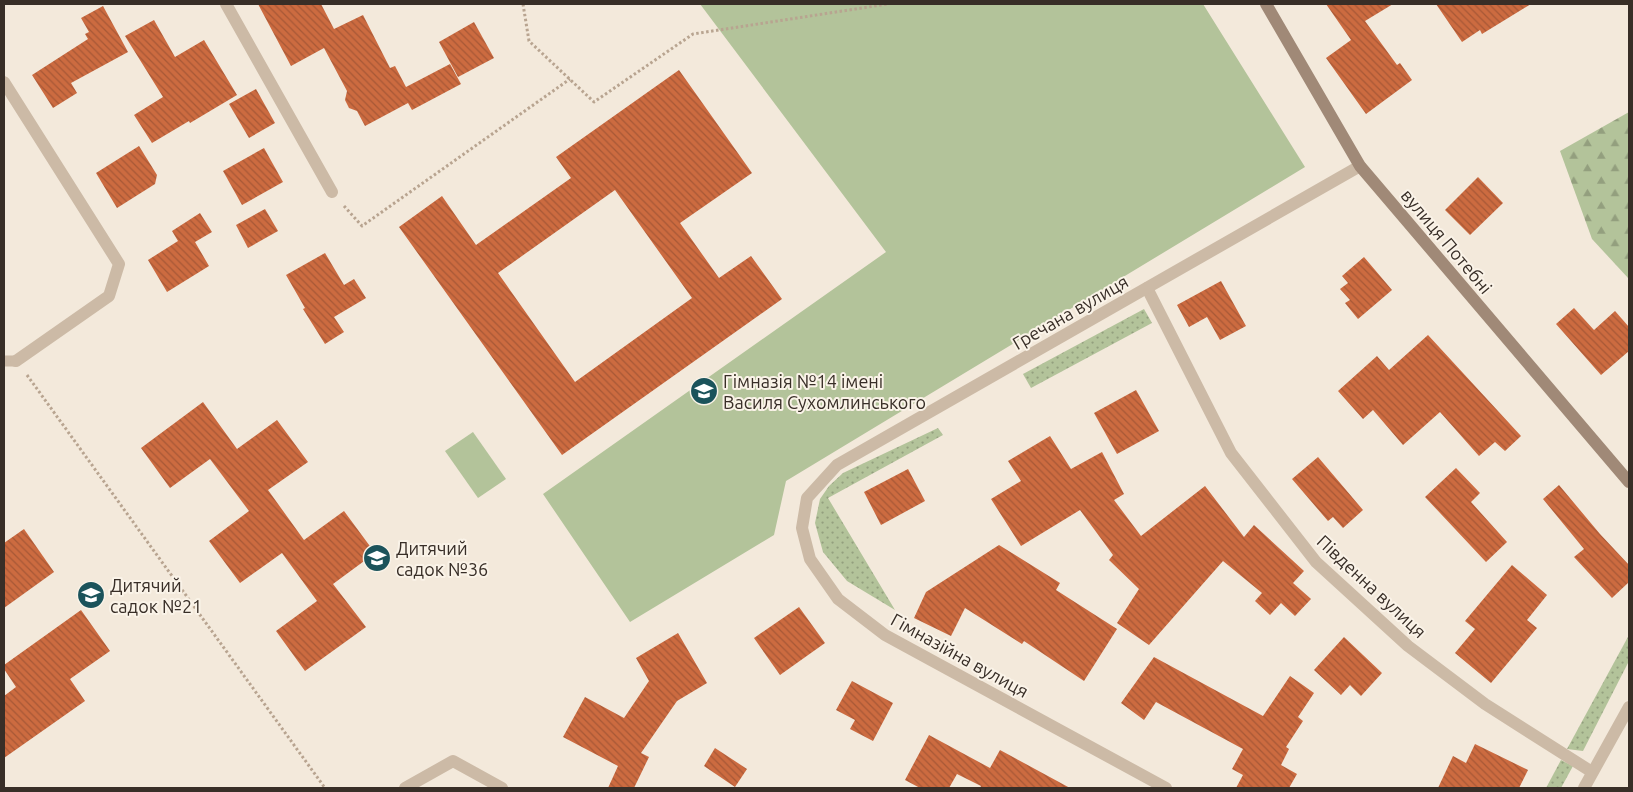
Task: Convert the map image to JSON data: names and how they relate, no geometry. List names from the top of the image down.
{
  "streets": {
    "street": [
      "вулиця Потебні",
      "Гречана вулиця",
      "Південна вулиця",
      "Гімназійна вулиця"
    ]
  },
  "crossings": [
    ["вулиця Потебні", "Гречана вулиця"],
    ["Гречана вулиця", "Південна вулиця"],
    ["Гречана вулиця", "Гімназійна вулиця"]
  ],
  "places": {
    "school or university": ["Гімназія №14 імені Василя Сухомлинського", "Дитячий садок №36", "Дитячий садок №21"]
  }
}
